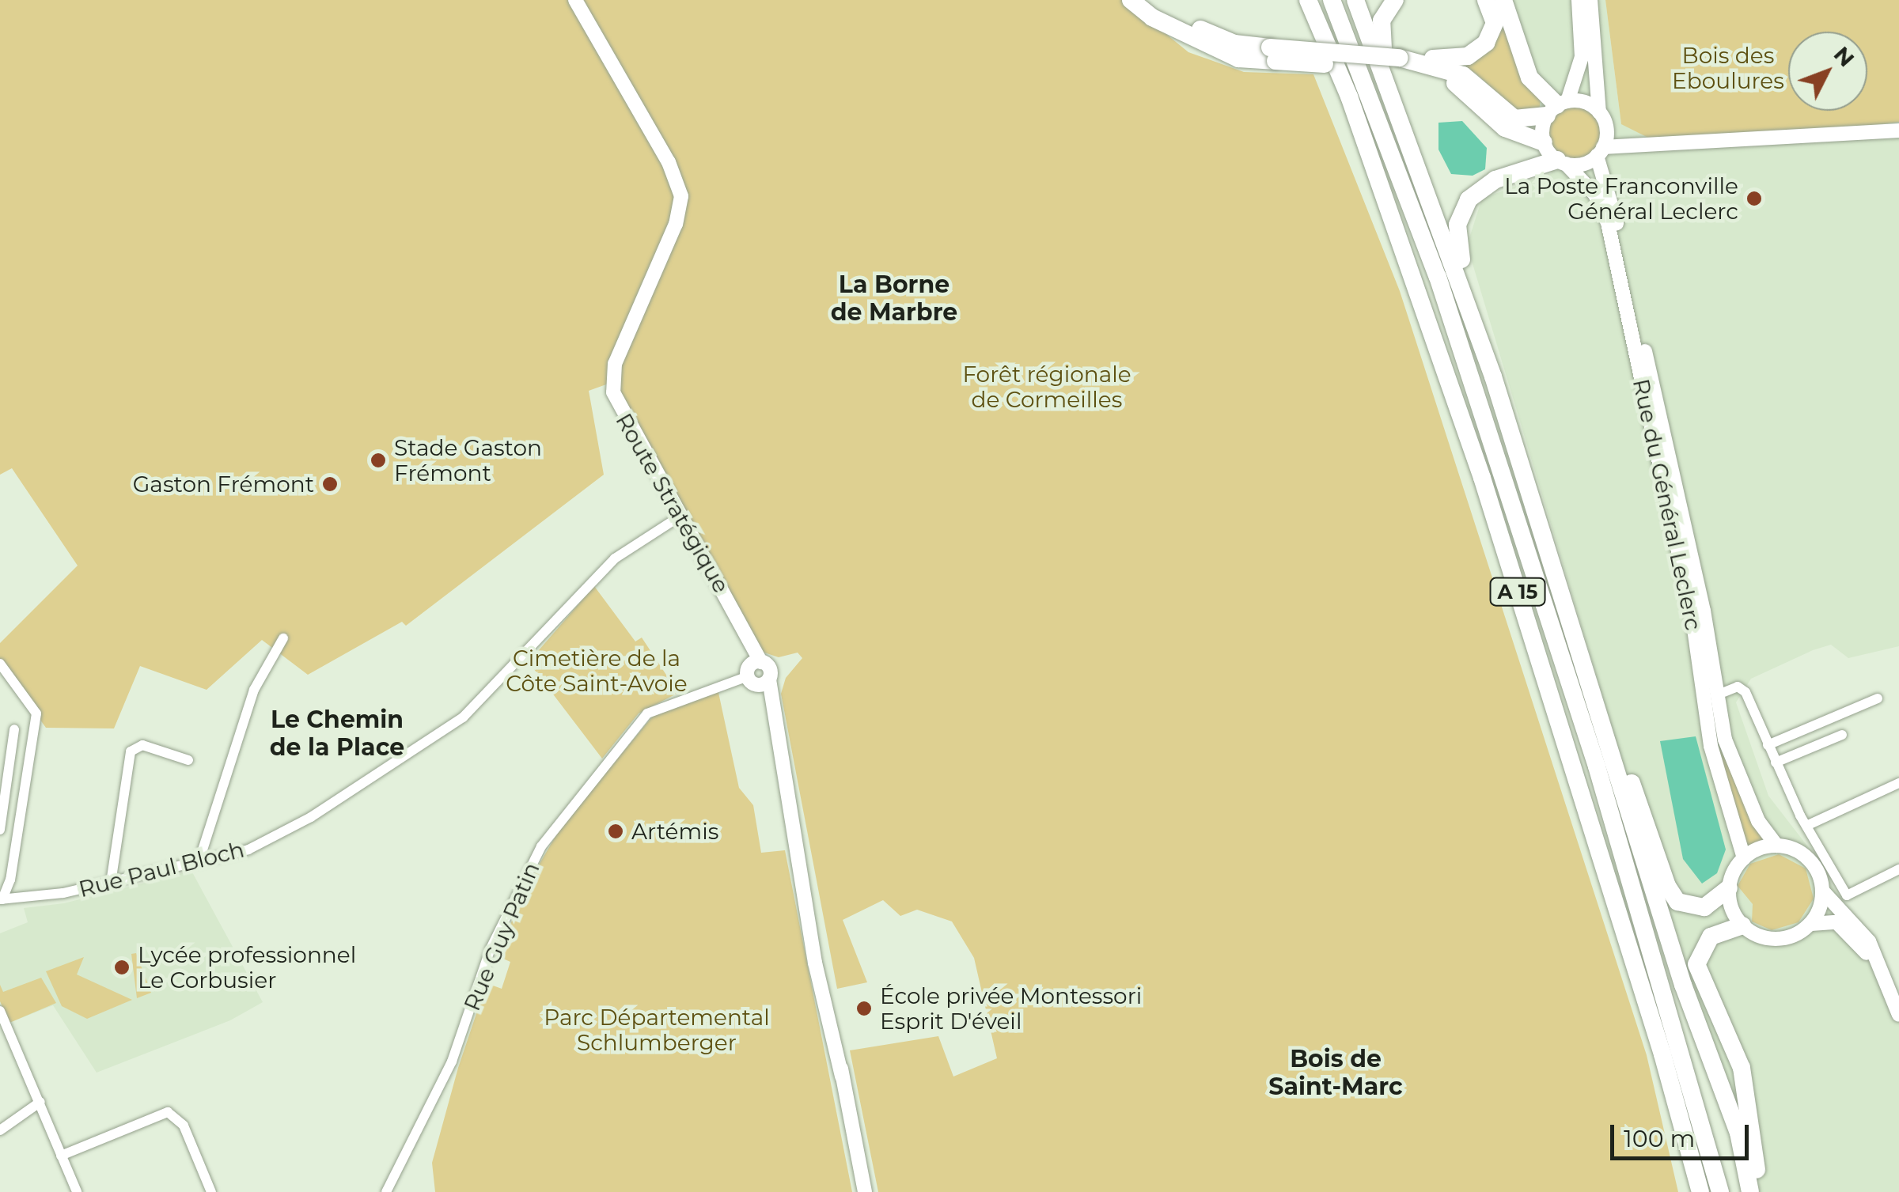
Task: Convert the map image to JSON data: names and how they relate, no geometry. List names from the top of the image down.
{
  "streets": {
    "highway": ["A 15"],
    "main road": ["Route Stratégique", "Rue du Général Leclerc"],
    "street": ["Rue Paul Bloch", "Rue Guy Patin"]
  },
  "crossings": [
    ["Route Stratégique", "Rue Paul Bloch"],
    ["Route Stratégique", "Rue Guy Patin"]
  ],
  "districts": ["La Borne de Marbre", "Le Chemin de la Place", "Bois de Saint-Marc"],
  "parks": [
    "Bois des Eboulures",
    "Forêt régionale de Cormeilles",
    "Cimetière de la Côte Saint-Avoie",
    "Parc Départemental Schlumberger"
  ],
  "places": [
    "La Poste Franconville Général Leclerc",
    "Stade Gaston Frémont",
    "Gaston Frémont",
    "Artémis",
    "Lycée professionnel Le Corbusier",
    "École privée Montessori Esprit D'éveil"
  ],
  "scale_bar": "100 m",
  "north": "top right"
}
